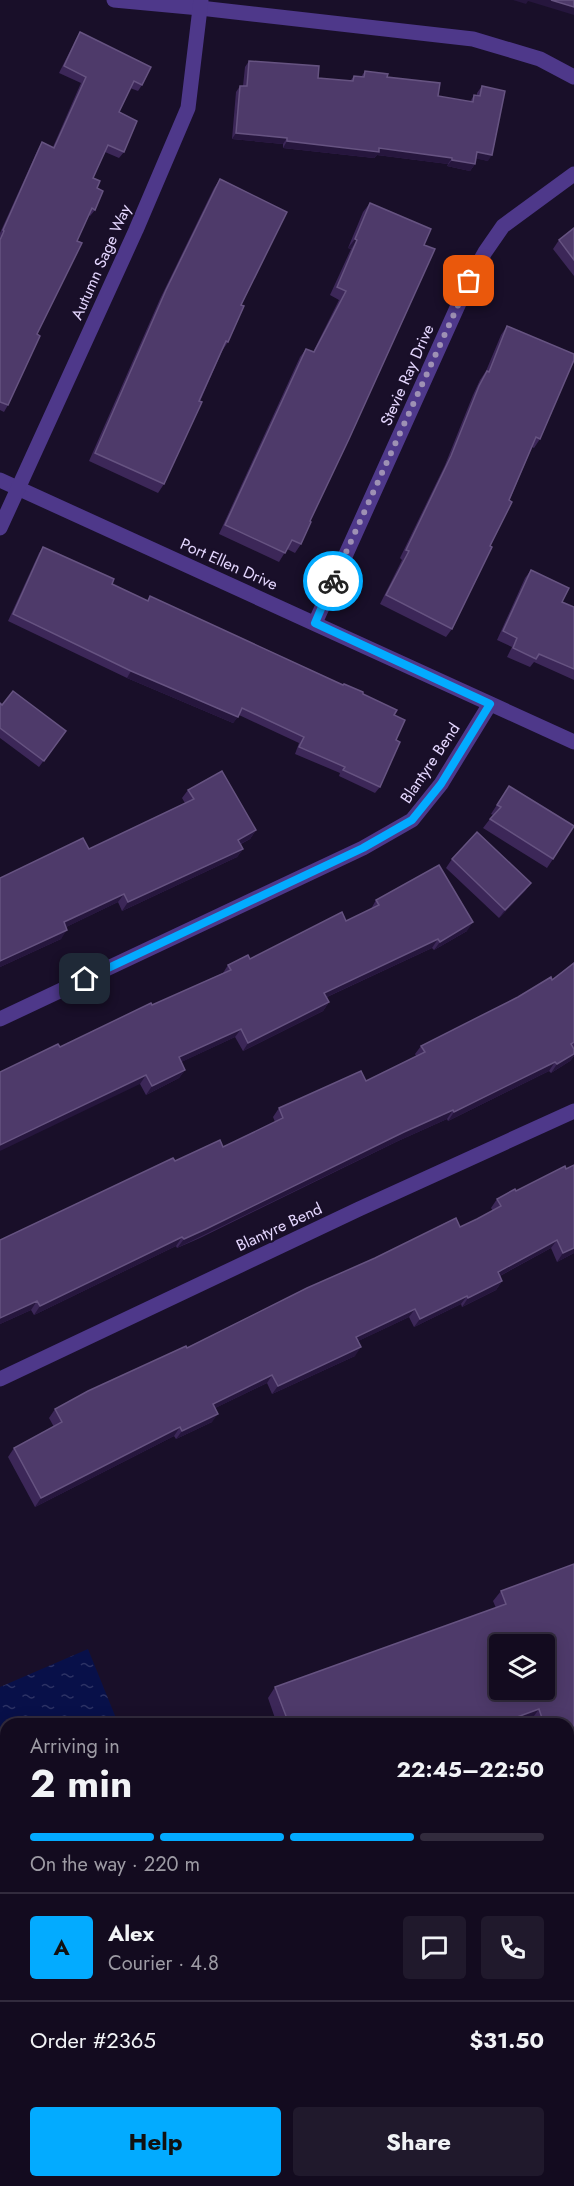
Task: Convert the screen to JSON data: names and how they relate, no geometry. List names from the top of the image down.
{
  "streets": {
    "street": [
      "Autumn Sage Way",
      "Stevie Ray Drive",
      "Port Ellen Drive",
      "Blantyre Bend"
    ]
  },
  "crossings": [
    ["Autumn Sage Way", "Port Ellen Drive"],
    ["Stevie Ray Drive", "Port Ellen Drive"],
    ["Port Ellen Drive", "Blantyre Bend"]
  ],
  "page": {
    "heading": ["2 min", "Arriving in", "22:45–22:50"],
    "panel": [
      "Alex",
      "Courier · 4.8",
      "Order #2365",
      "$31.50"
    ],
    "bar": "On the way · 220 m",
    "round": "A",
    "buttons": ["Help", "Share"]
  }
}
